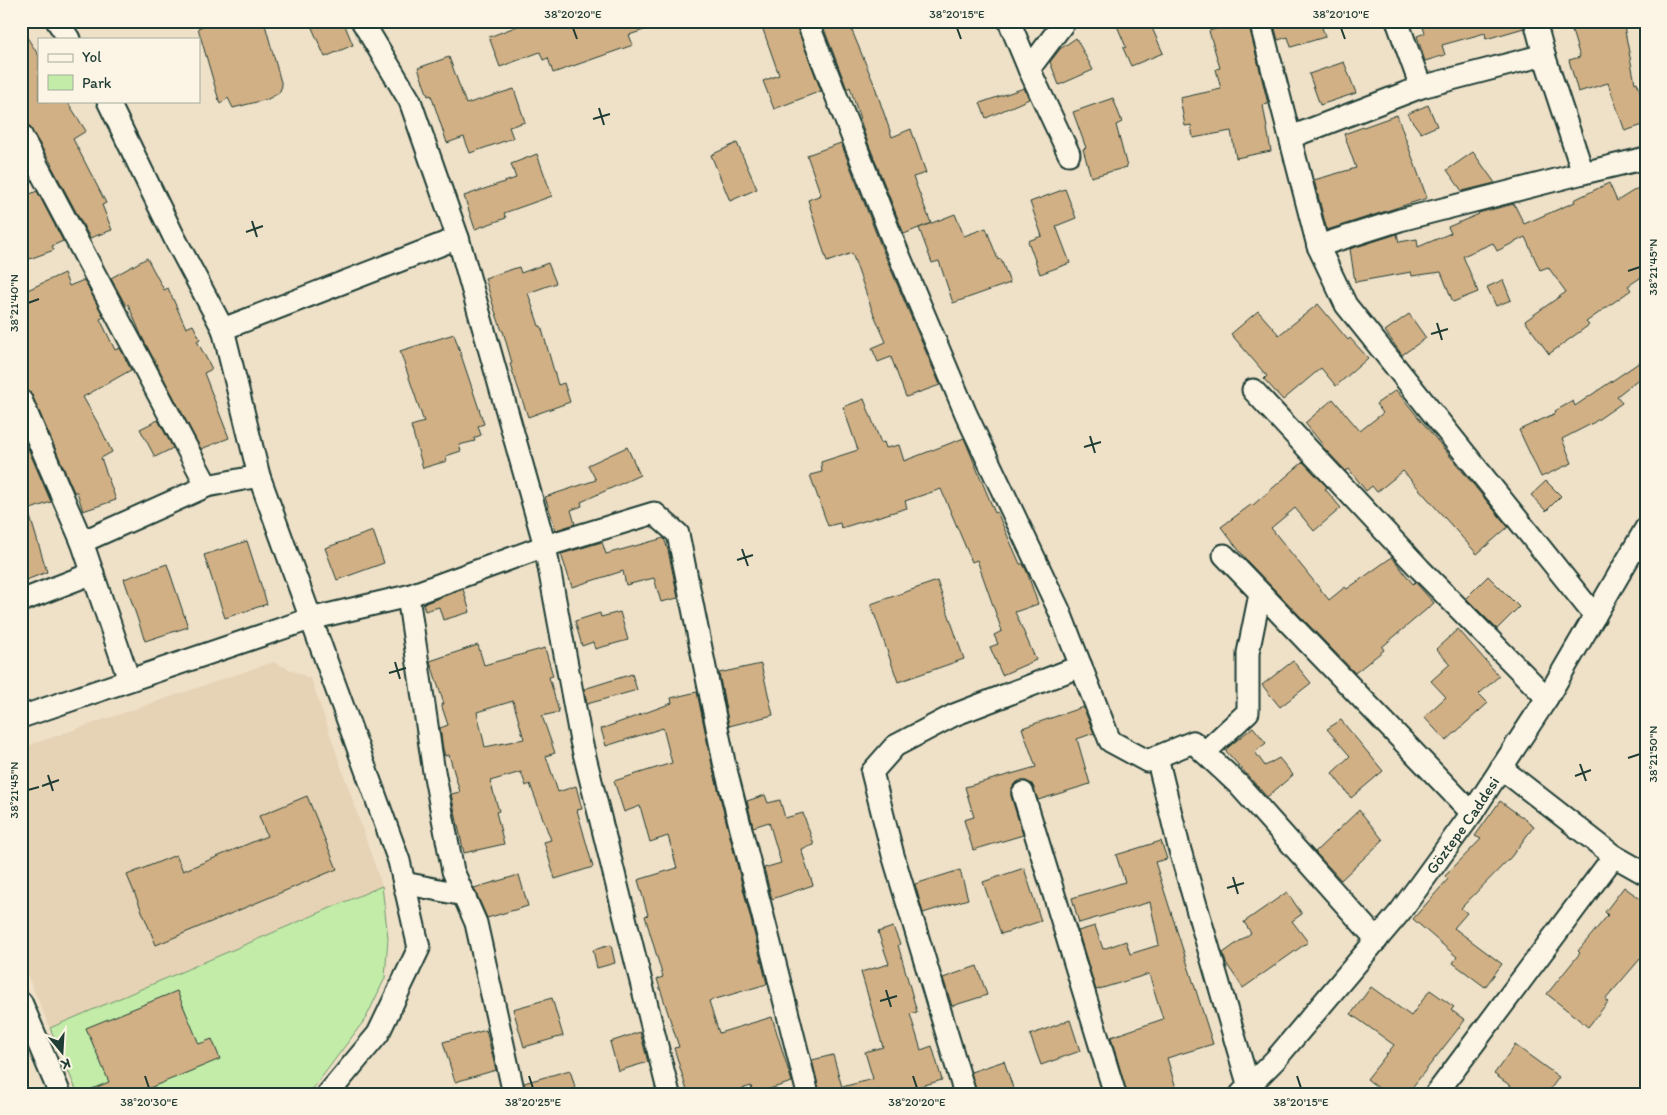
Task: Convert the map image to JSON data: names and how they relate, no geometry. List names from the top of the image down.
{
  "streets": {
    "street": ["Göztepe Caddesi"]
  },
  "legend": ["Yol", "Park"],
  "north": "bottom",
  "coordinates": [
    "38°20'20\"E",
    "38°20'15\"E",
    "38°20'10\"E",
    "38°21'45\"N",
    "38°21'40\"N",
    "38°21'50\"N",
    "38°20'30\"E",
    "38°20'25\"E"
  ]
}
